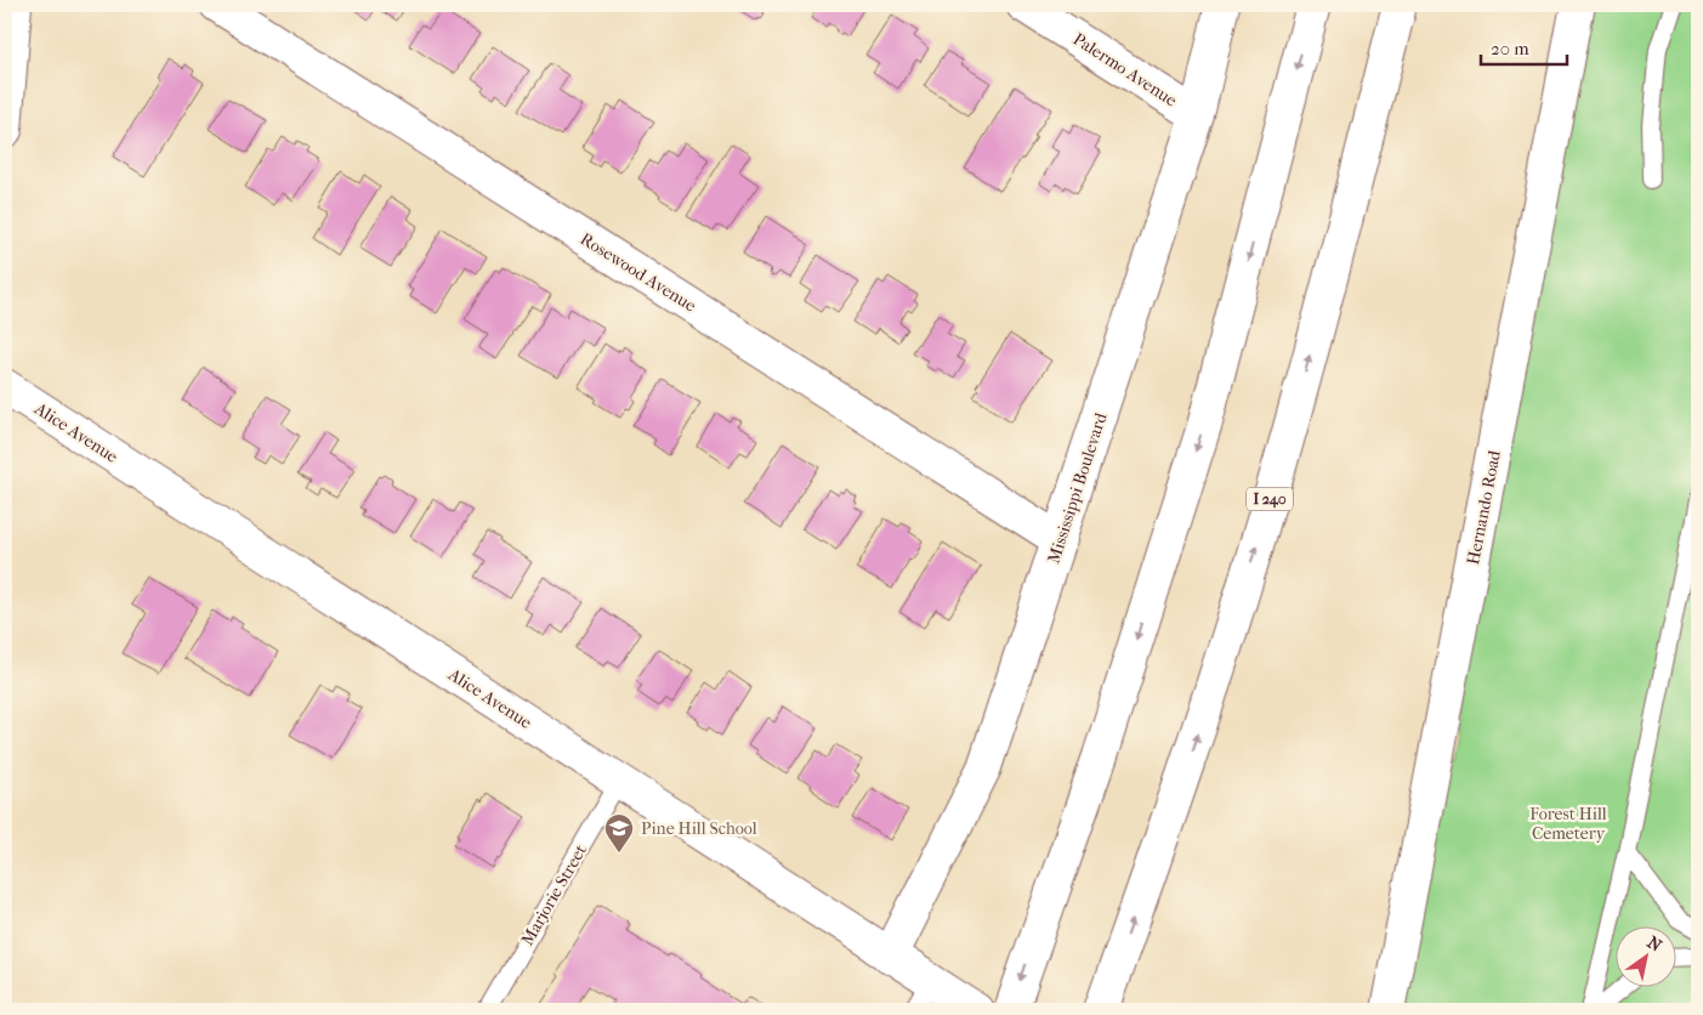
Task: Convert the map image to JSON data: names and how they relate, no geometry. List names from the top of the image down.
{
  "streets": {
    "main road": [
      "Palermo Avenue",
      "Rosewood Avenue",
      "Alice Avenue",
      "Mississippi Boulevard",
      "I 240",
      "Hernando Road"
    ],
    "lane": ["Marjorie Street"]
  },
  "crossings": [
    ["Palermo Avenue", "Mississippi Boulevard"],
    ["Rosewood Avenue", "Mississippi Boulevard"],
    ["Alice Avenue", "Mississippi Boulevard"],
    ["Alice Avenue", "Marjorie Street"]
  ],
  "parks": ["Forest Hill Cemetery"],
  "places": {
    "school or university": ["Pine Hill School"]
  },
  "scale_bar": "20 m",
  "north": "top right"
}
